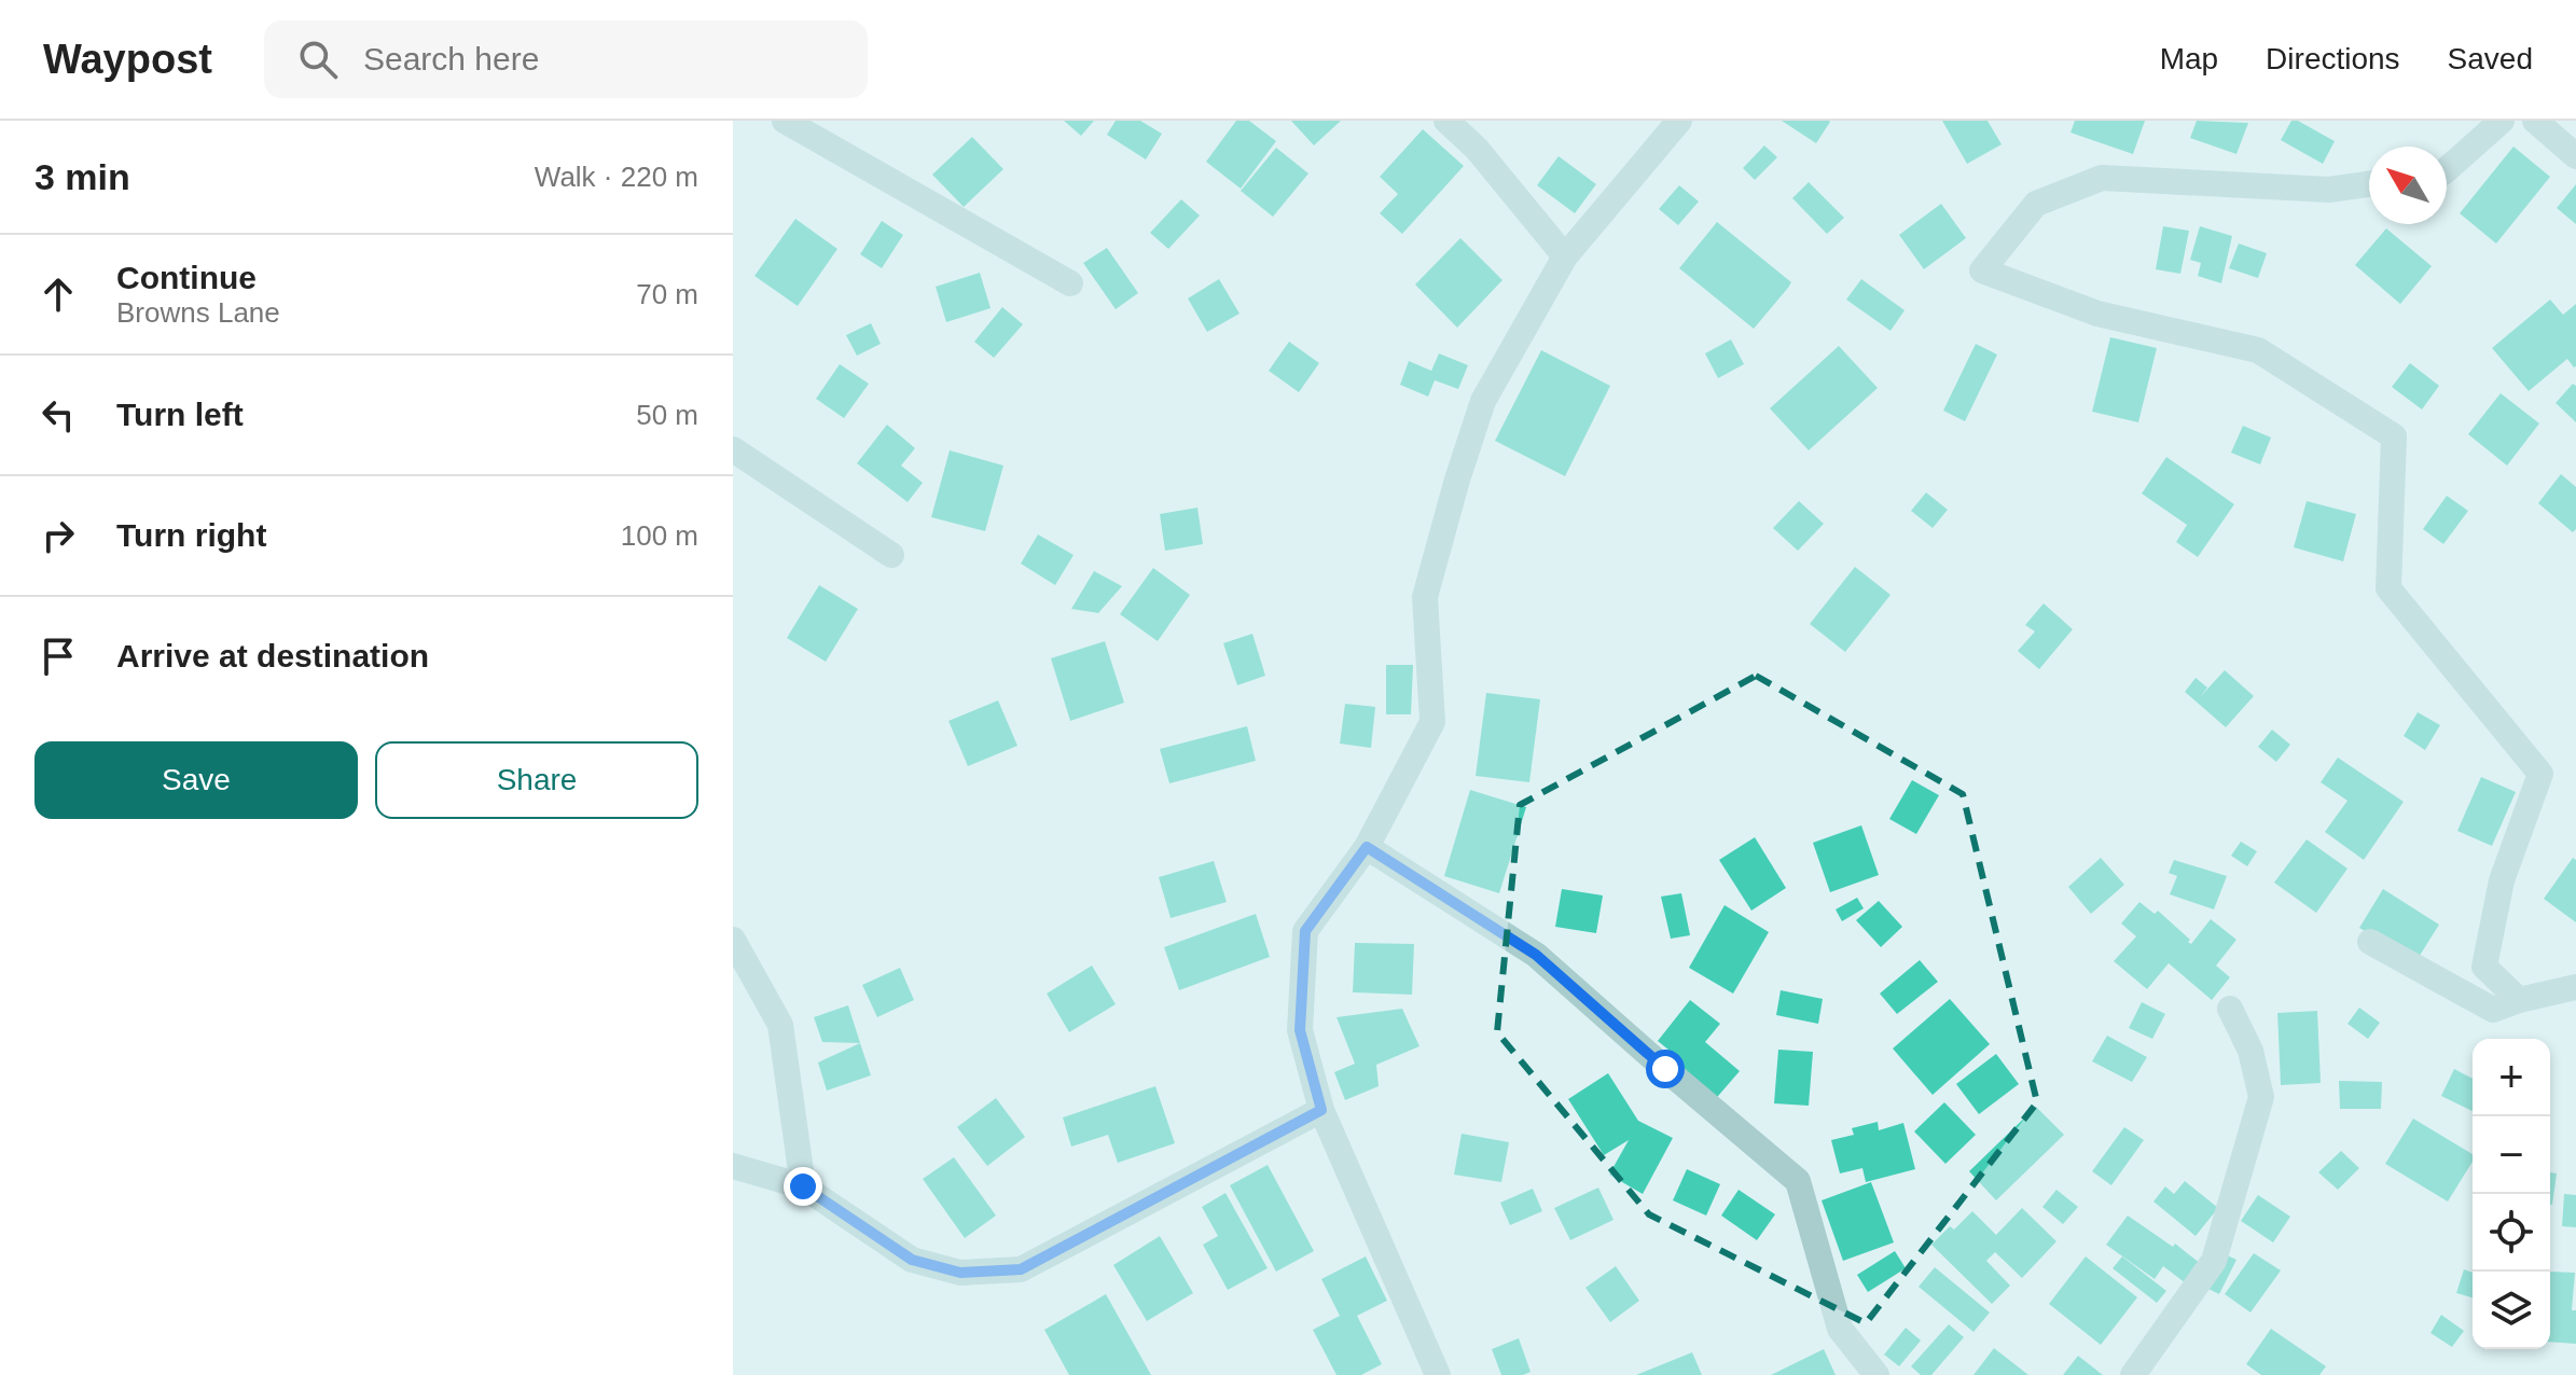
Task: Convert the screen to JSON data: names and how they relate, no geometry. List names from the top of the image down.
{
  "north": "top left",
  "page": {
    "header": "Waypost",
    "search": "Search here",
    "nav": ["Map", "Directions", "Saved"],
    "heading": ["3 min", "Walk · 220 m"],
    "list": [
      ["Continue", "Browns Lane", "70 m"],
      ["Turn left", "50 m"],
      ["Turn right", "100 m"],
      "Arrive at destination"
    ],
    "buttons": ["Save", "Share"],
    "map_buttons": ["+", "−"]
  }
}
